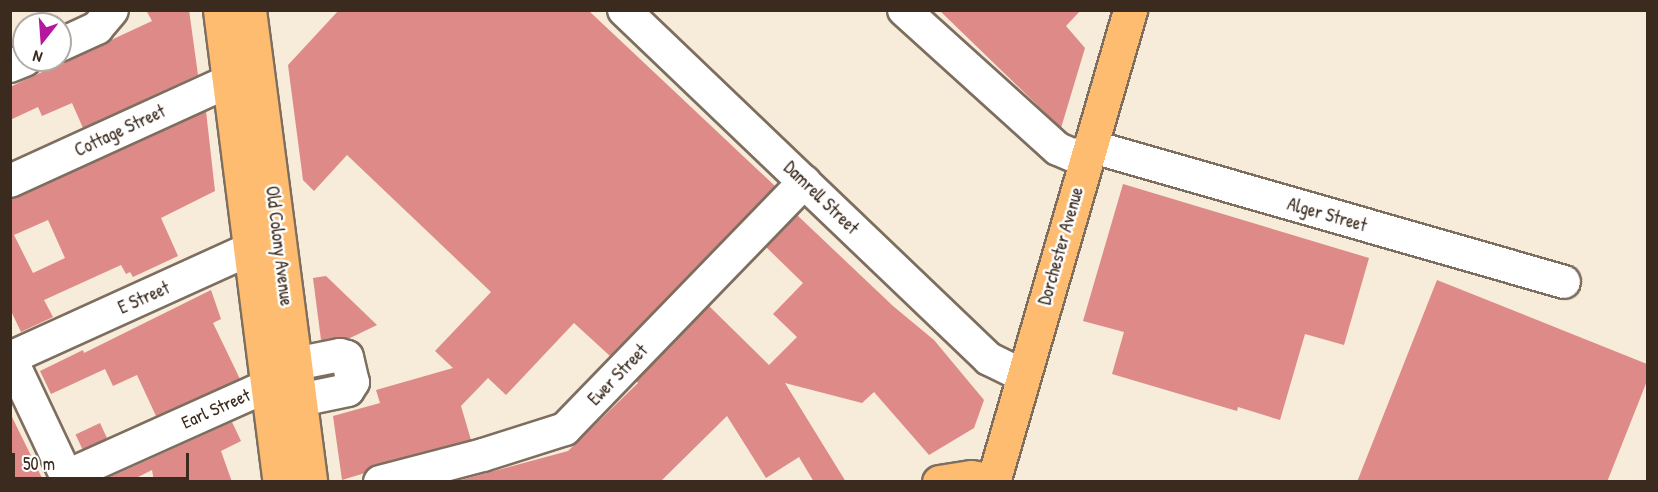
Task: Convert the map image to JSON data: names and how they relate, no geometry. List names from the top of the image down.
{
  "streets": {
    "main road": ["Old Colony Avenue", "Dorchester Avenue"],
    "street": [
      "Cottage Street",
      "Damrell Street",
      "Alger Street",
      "E Street",
      "Ewer Street",
      "Earl Street"
    ]
  },
  "crossings": [
    ["Cottage Street", "Old Colony Avenue"],
    ["Damrell Street", "Dorchester Avenue"],
    ["Damrell Street", "Ewer Street"],
    ["Alger Street", "Dorchester Avenue"],
    ["Old Colony Avenue", "E Street"],
    ["Old Colony Avenue", "Earl Street"]
  ],
  "scale_bar": "50 m",
  "north": "bottom"
}
